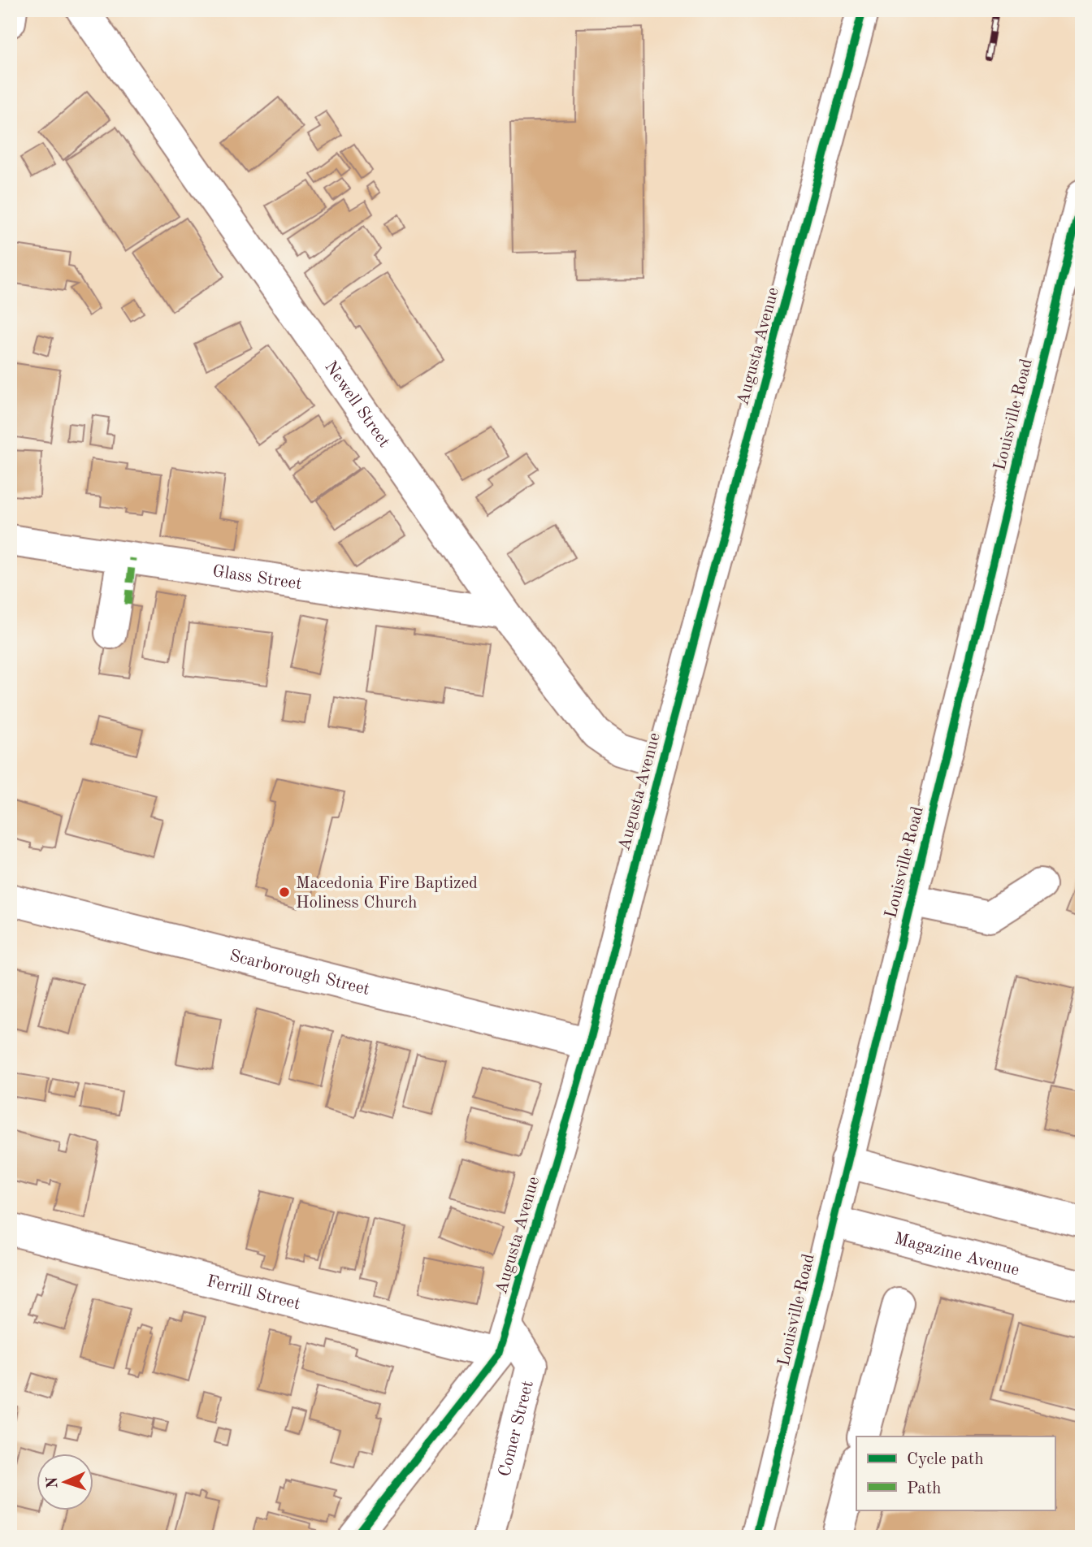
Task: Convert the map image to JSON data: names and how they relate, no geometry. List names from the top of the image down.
{
  "streets": {
    "street": [
      "Augusta Avenue",
      "Newell Street",
      "Louisville Road",
      "Glass Street",
      "Scarborough Street",
      "Magazine Avenue",
      "Ferrill Street",
      "Comer Street"
    ]
  },
  "crossings": [
    ["Augusta Avenue", "Newell Street"],
    ["Augusta Avenue", "Scarborough Street"],
    ["Augusta Avenue", "Ferrill Street"],
    ["Augusta Avenue", "Comer Street"],
    ["Newell Street", "Glass Street"],
    ["Louisville Road", "Magazine Avenue"]
  ],
  "places": ["Macedonia Fire Baptized Holiness Church"],
  "legend": ["Cycle path", "Path"],
  "north": "left"
}
